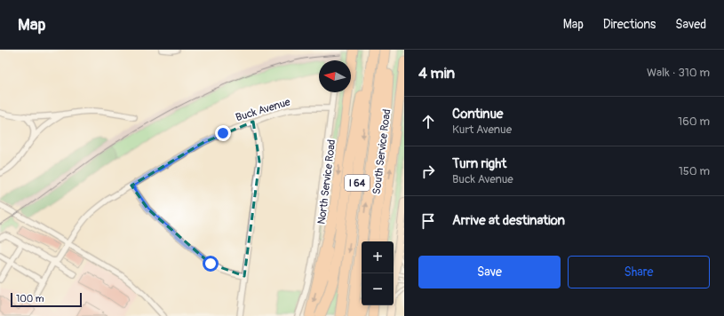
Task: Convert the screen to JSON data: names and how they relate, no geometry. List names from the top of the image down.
{
  "streets": {
    "highway": ["I 64"],
    "main road": ["South Service Road", "North Service Road"],
    "street": ["Buck Avenue"]
  },
  "one_way": ["South Service Road", "North Service Road"],
  "scale_bar": "100 m",
  "north": "left",
  "page": {
    "header": "Map",
    "nav": ["Map", "Directions", "Saved"],
    "heading": ["4 min", "Walk · 310 m"],
    "list": [
      ["Continue", "Kurt Avenue", "160 m"],
      ["Turn right", "Buck Avenue", "150 m"],
      "Arrive at destination"
    ],
    "map_buttons": ["+", "−"],
    "buttons": ["Save", "Share"],
    "scale": "100 m"
  }
}
